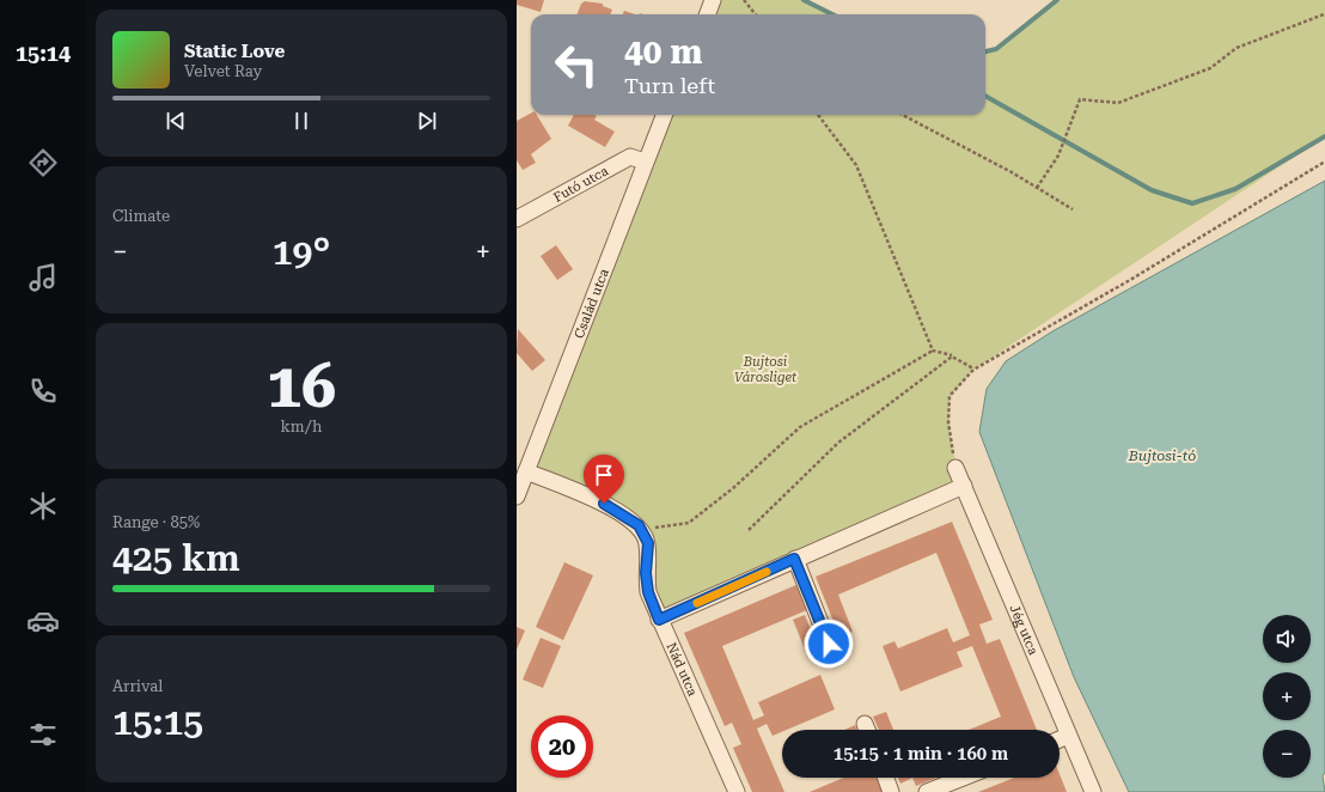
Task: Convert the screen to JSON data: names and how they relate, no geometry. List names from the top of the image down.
{
  "streets": {
    "street": [
      "Futó utca",
      "Család utca",
      "Jég utca",
      "Nád utca"
    ]
  },
  "crossings": [
    ["Futó utca", "Család utca"]
  ],
  "water": ["Bujtosi-tó"],
  "parks": ["Bujtosi Városliget"],
  "page": {
    "tabs": "15:14",
    "turn": ["40 m", "Turn left"],
    "song": ["Static Love", "Velvet Ray"],
    "tile": [
      "Climate",
      ["16", "km/h"],
      ["Range · 85%", "425 km"],
      ["Arrival", "15:15"]
    ],
    "heat": ["−", "19°", "+"],
    "map_buttons": ["+", "−"],
    "limit": "20",
    "trip": "15:15 · 1 min · 160 m"
  }
}
